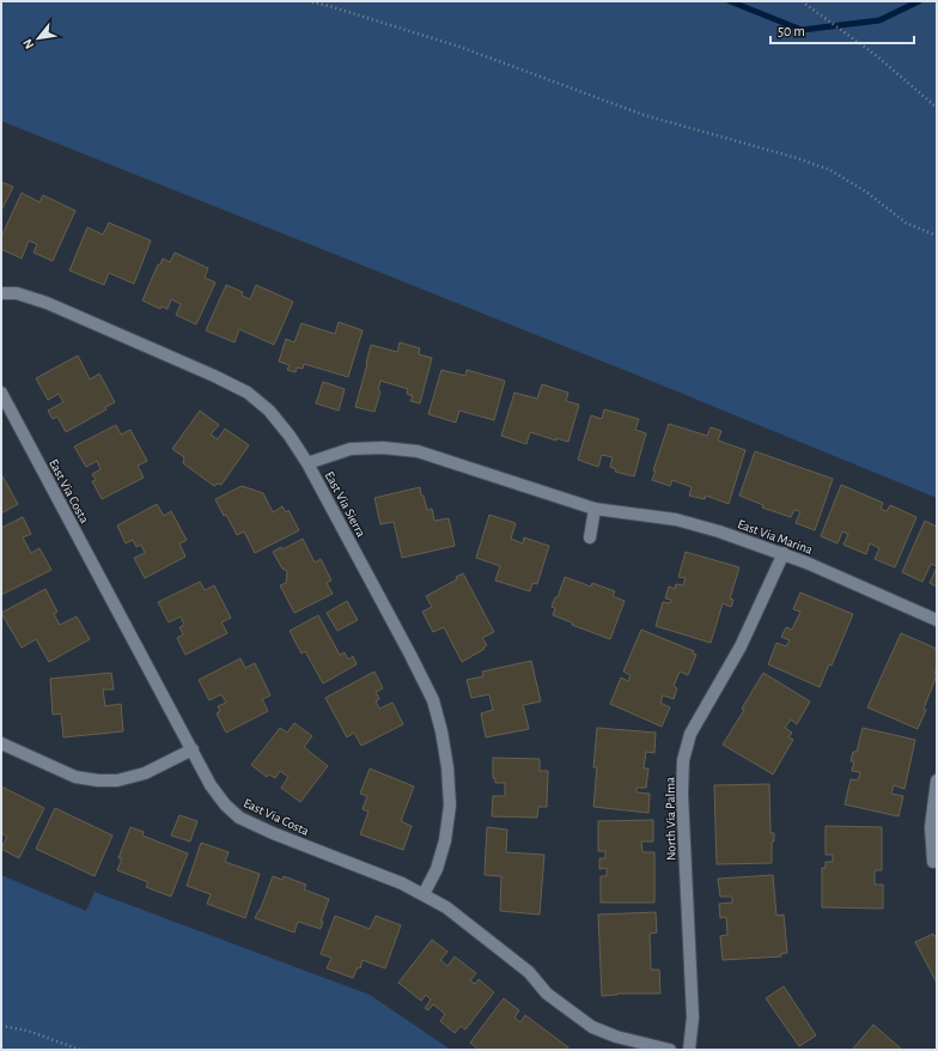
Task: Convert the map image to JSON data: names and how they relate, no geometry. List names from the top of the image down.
{
  "streets": {
    "street": [
      "East Via Costa",
      "East Via Sierra",
      "East Via Marina",
      "North Via Palma"
    ]
  },
  "crossings": [
    ["East Via Costa", "East Via Sierra"],
    ["East Via Sierra", "East Via Marina"],
    ["East Via Marina", "North Via Palma"]
  ],
  "scale_bar": "50 m",
  "north": "bottom left"
}
